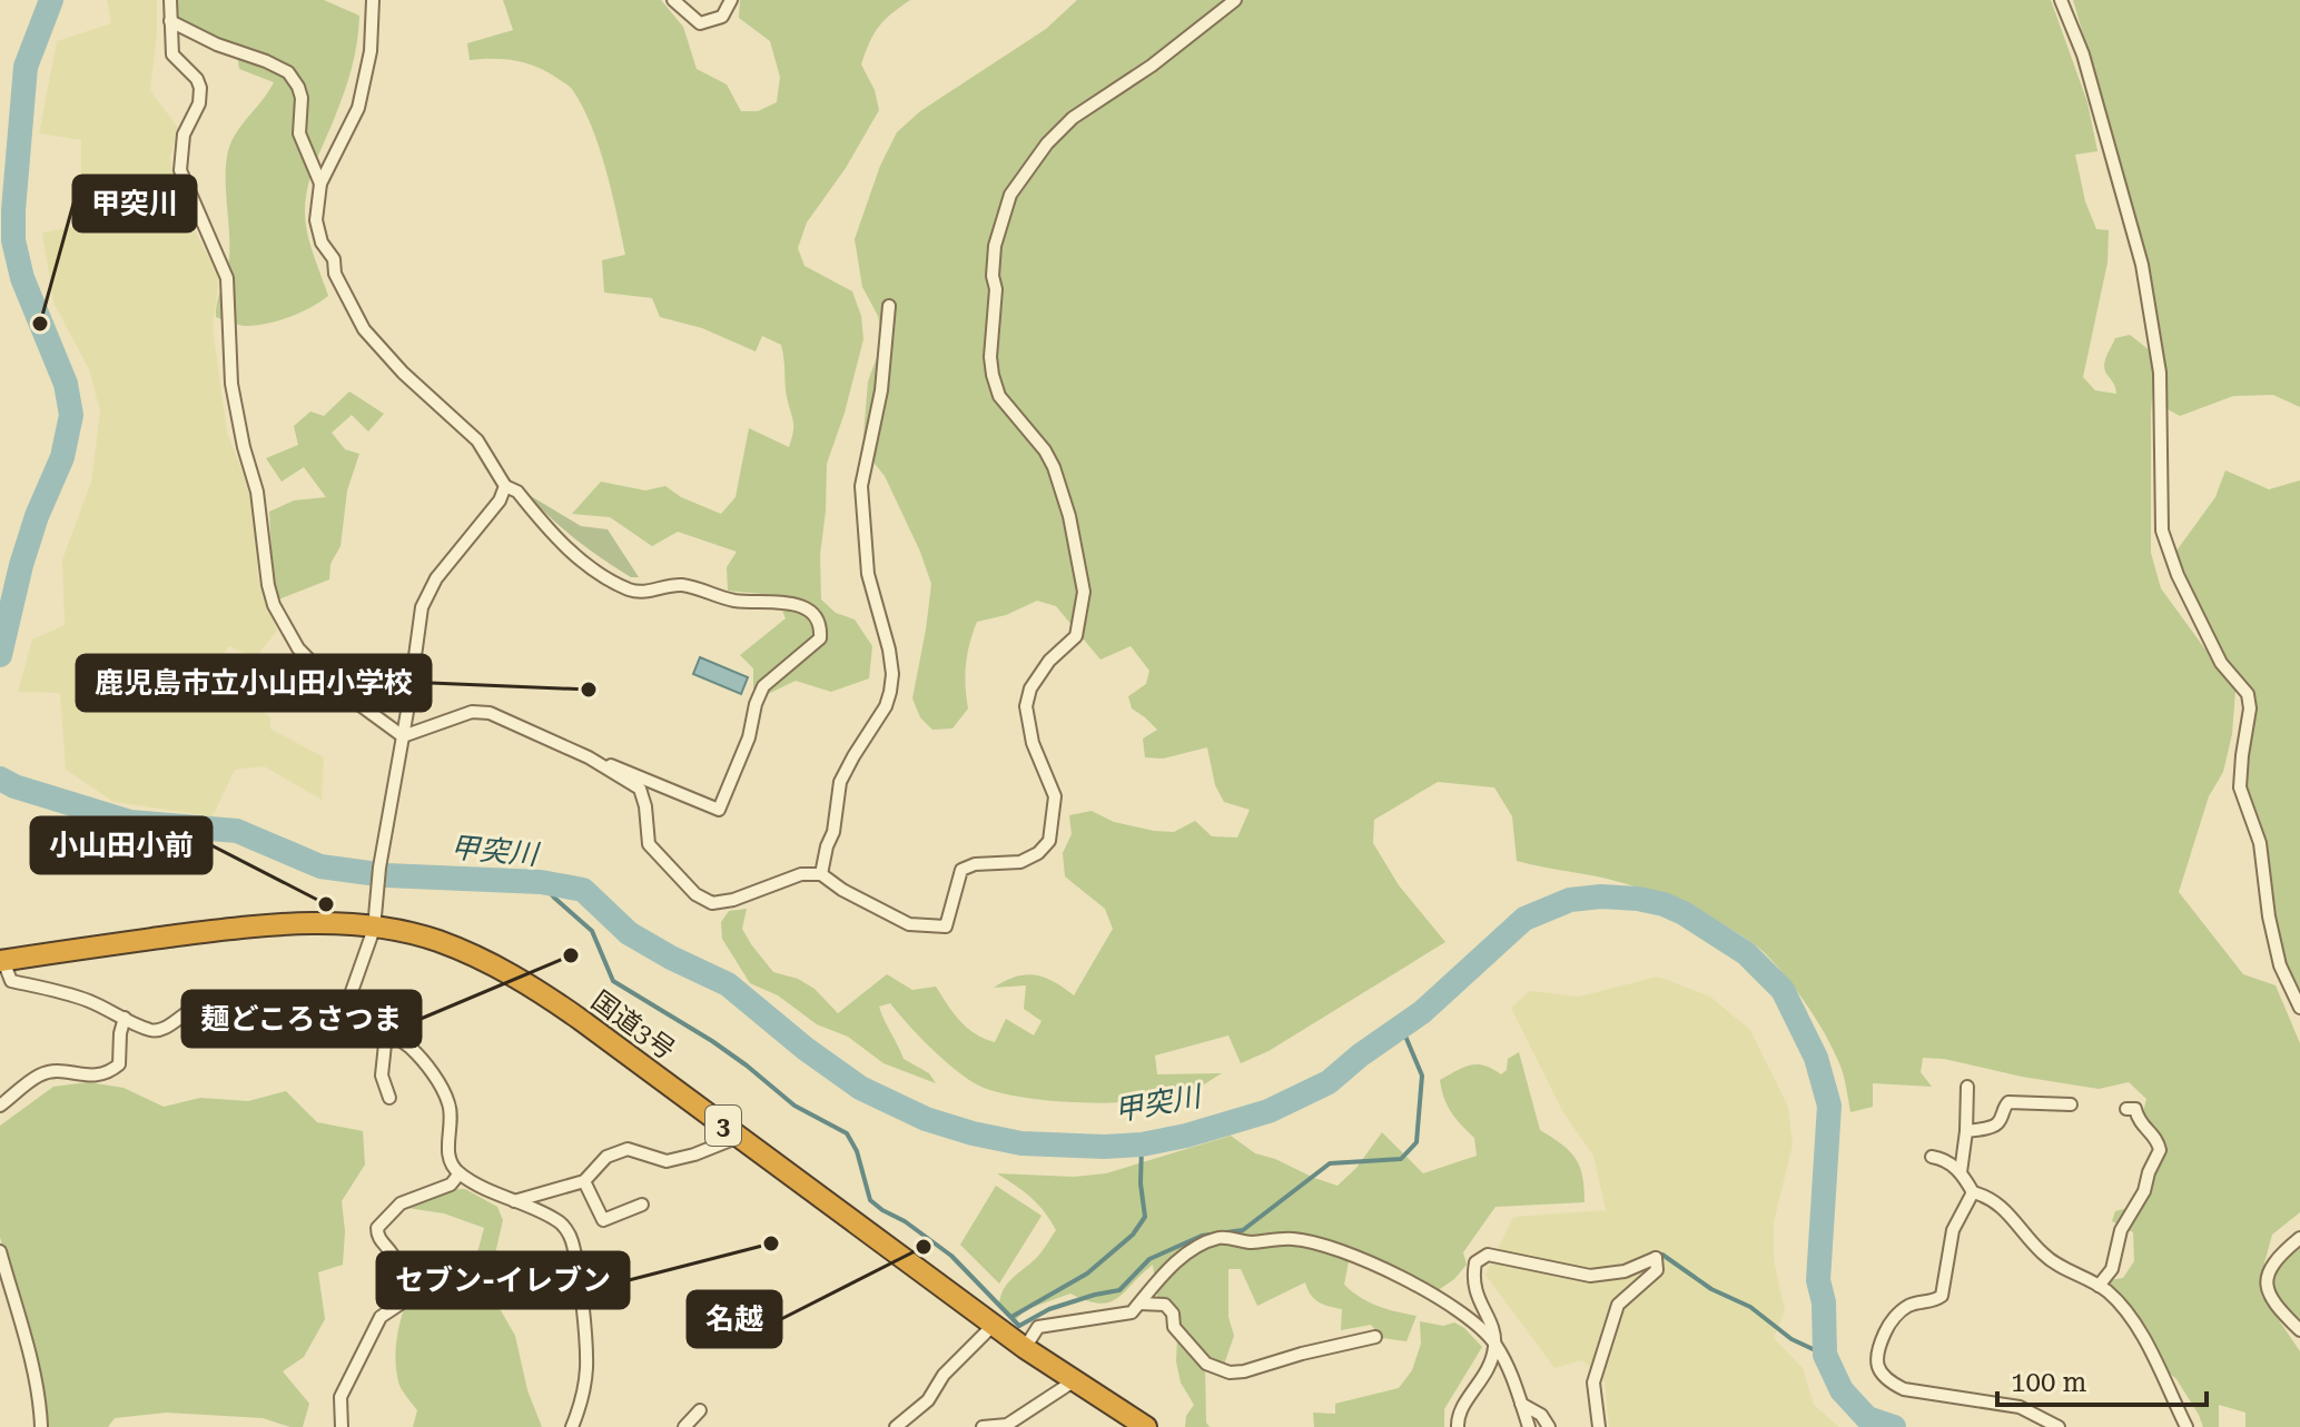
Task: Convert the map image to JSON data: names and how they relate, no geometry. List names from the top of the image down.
{
  "streets": {
    "highway": ["国道3号", "3"]
  },
  "water": ["甲突川"],
  "places": [
    "甲突川",
    "鹿児島市立小山田小学校",
    "小山田小前",
    "麺どころさつま",
    "セブン-イレブン",
    "名越"
  ],
  "scale_bar": "100 m"
}
